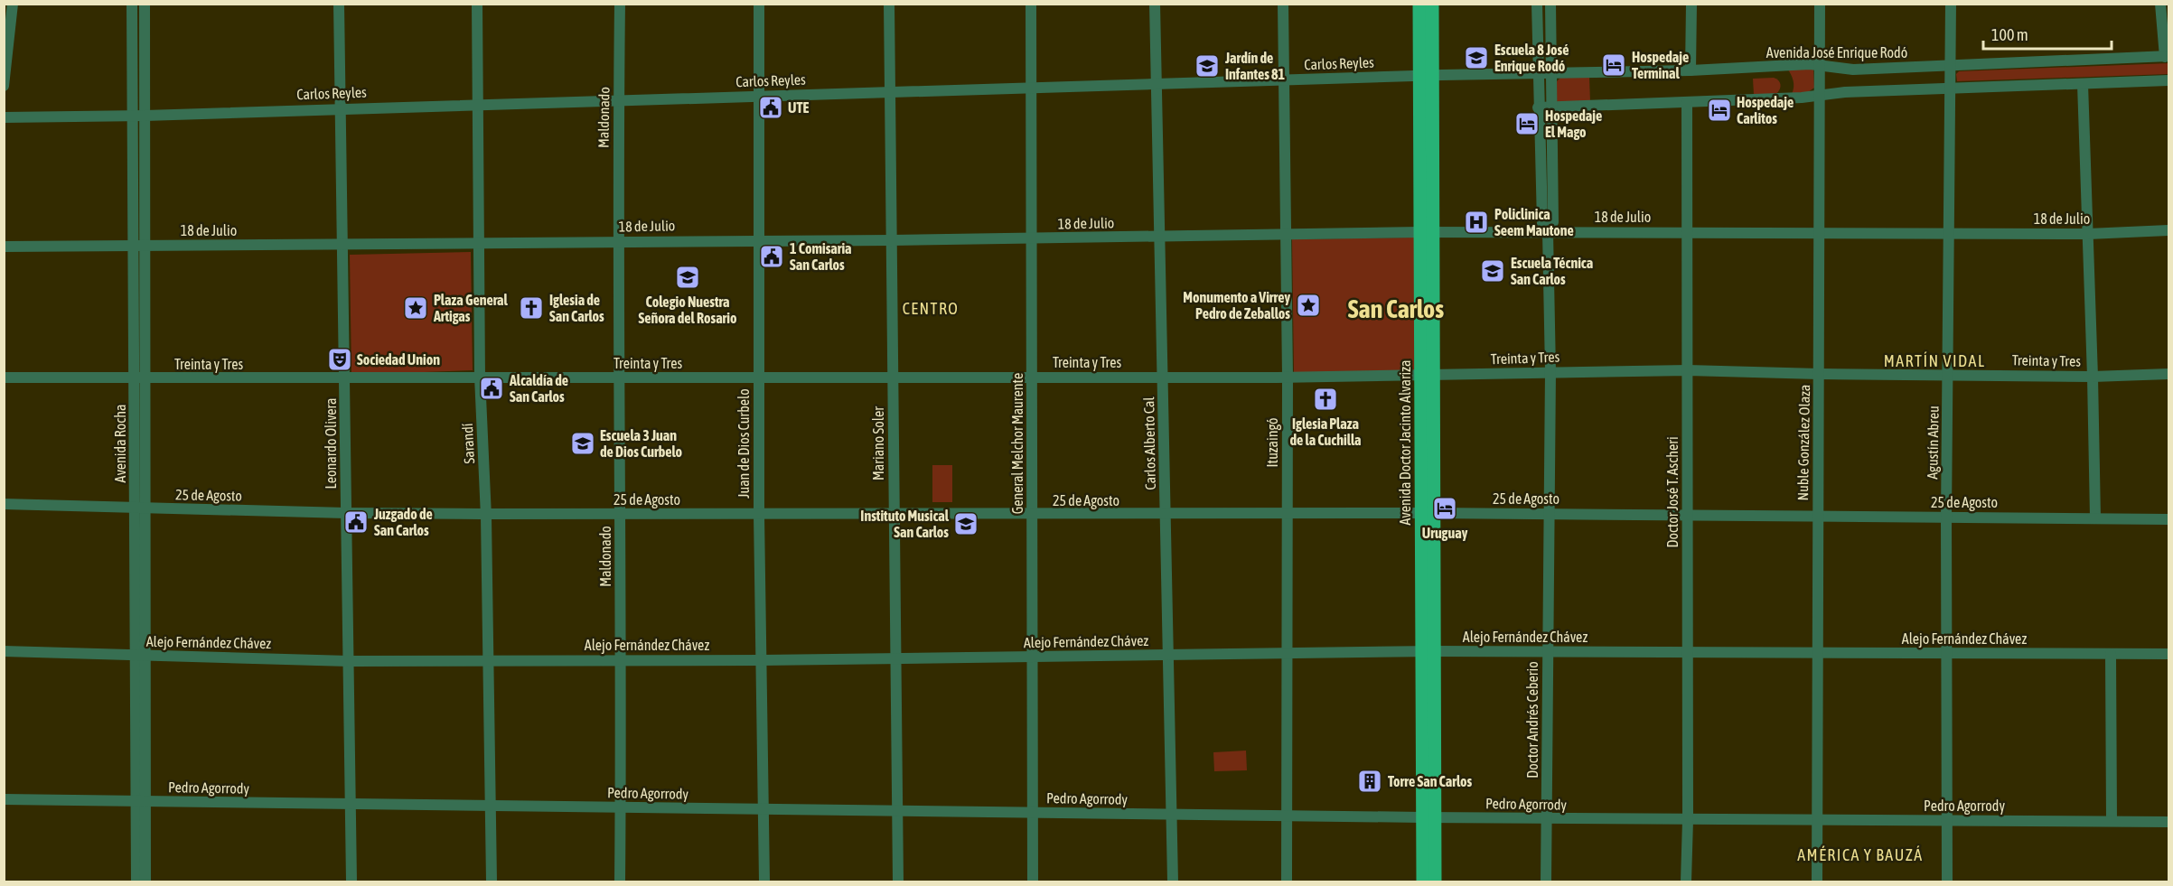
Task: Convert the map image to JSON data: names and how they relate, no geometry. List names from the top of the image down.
{
  "streets": {
    "main road": ["Avenida Doctor Jacinto Alvariza"],
    "street": [
      "Avenida José Enrique Rodó",
      "Carlos Reyles",
      "Maldonado",
      "18 de Julio",
      "Treinta y Tres",
      "Ituzaingó",
      "Nuble González Olaza",
      "Agustín Abreu",
      "Avenida Rocha",
      "Leonardo Olivera",
      "Sarandí",
      "Juan de Dios Curbelo",
      "Mariano Soler",
      "General Melchor Maurente",
      "Carlos Alberto Cal",
      "Doctor José T. Ascheri",
      "25 de Agosto",
      "Alejo Fernández Chávez",
      "Doctor Andrés Ceberio",
      "Pedro Agorrody"
    ]
  },
  "crossings": [
    ["Avenida José Enrique Rodó", "Carlos Reyles"],
    ["Avenida José Enrique Rodó", "Nuble González Olaza"],
    ["Avenida José Enrique Rodó", "Agustín Abreu"],
    ["Avenida José Enrique Rodó", "Doctor Andrés Ceberio"],
    ["Carlos Reyles", "Maldonado"],
    ["Carlos Reyles", "Ituzaingó"],
    ["Carlos Reyles", "Avenida Doctor Jacinto Alvariza"],
    ["Carlos Reyles", "Avenida Rocha"],
    ["Carlos Reyles", "Leonardo Olivera"],
    ["Carlos Reyles", "Sarandí"],
    ["Carlos Reyles", "Juan de Dios Curbelo"],
    ["Carlos Reyles", "Mariano Soler"],
    ["Carlos Reyles", "General Melchor Maurente"],
    ["Carlos Reyles", "Carlos Alberto Cal"],
    ["Carlos Reyles", "Doctor Andrés Ceberio"],
    ["Maldonado", "18 de Julio"],
    ["Maldonado", "Treinta y Tres"],
    ["Maldonado", "25 de Agosto"],
    ["Maldonado", "Alejo Fernández Chávez"],
    ["Maldonado", "Pedro Agorrody"],
    ["18 de Julio", "Ituzaingó"],
    ["18 de Julio", "Avenida Doctor Jacinto Alvariza"],
    ["18 de Julio", "Nuble González Olaza"],
    ["18 de Julio", "Agustín Abreu"],
    ["18 de Julio", "Avenida Rocha"],
    ["18 de Julio", "Leonardo Olivera"],
    ["18 de Julio", "Sarandí"],
    ["18 de Julio", "Juan de Dios Curbelo"],
    ["18 de Julio", "Mariano Soler"],
    ["18 de Julio", "General Melchor Maurente"],
    ["18 de Julio", "Carlos Alberto Cal"],
    ["18 de Julio", "Doctor José T. Ascheri"],
    ["18 de Julio", "Doctor Andrés Ceberio"],
    ["Treinta y Tres", "Ituzaingó"],
    ["Treinta y Tres", "Avenida Doctor Jacinto Alvariza"],
    ["Treinta y Tres", "Nuble González Olaza"],
    ["Treinta y Tres", "Agustín Abreu"],
    ["Treinta y Tres", "Avenida Rocha"],
    ["Treinta y Tres", "Leonardo Olivera"],
    ["Treinta y Tres", "Sarandí"],
    ["Treinta y Tres", "Juan de Dios Curbelo"],
    ["Treinta y Tres", "Mariano Soler"],
    ["Treinta y Tres", "General Melchor Maurente"],
    ["Treinta y Tres", "Carlos Alberto Cal"],
    ["Treinta y Tres", "Doctor José T. Ascheri"],
    ["Treinta y Tres", "Doctor Andrés Ceberio"],
    ["Ituzaingó", "25 de Agosto"],
    ["Ituzaingó", "Alejo Fernández Chávez"],
    ["Ituzaingó", "Pedro Agorrody"],
    ["Avenida Doctor Jacinto Alvariza", "25 de Agosto"],
    ["Avenida Doctor Jacinto Alvariza", "Alejo Fernández Chávez"],
    ["Avenida Doctor Jacinto Alvariza", "Pedro Agorrody"],
    ["Nuble González Olaza", "25 de Agosto"],
    ["Nuble González Olaza", "Alejo Fernández Chávez"],
    ["Nuble González Olaza", "Pedro Agorrody"],
    ["Agustín Abreu", "25 de Agosto"],
    ["Agustín Abreu", "Alejo Fernández Chávez"],
    ["Agustín Abreu", "Pedro Agorrody"],
    ["Avenida Rocha", "25 de Agosto"],
    ["Avenida Rocha", "Alejo Fernández Chávez"],
    ["Avenida Rocha", "Pedro Agorrody"],
    ["Leonardo Olivera", "25 de Agosto"],
    ["Leonardo Olivera", "Alejo Fernández Chávez"],
    ["Leonardo Olivera", "Pedro Agorrody"],
    ["Sarandí", "25 de Agosto"],
    ["Sarandí", "Alejo Fernández Chávez"],
    ["Sarandí", "Pedro Agorrody"],
    ["Juan de Dios Curbelo", "25 de Agosto"],
    ["Juan de Dios Curbelo", "Alejo Fernández Chávez"],
    ["Juan de Dios Curbelo", "Pedro Agorrody"],
    ["Mariano Soler", "25 de Agosto"],
    ["Mariano Soler", "Alejo Fernández Chávez"],
    ["Mariano Soler", "Pedro Agorrody"],
    ["General Melchor Maurente", "25 de Agosto"],
    ["General Melchor Maurente", "Alejo Fernández Chávez"],
    ["General Melchor Maurente", "Pedro Agorrody"],
    ["Carlos Alberto Cal", "25 de Agosto"],
    ["Carlos Alberto Cal", "Alejo Fernández Chávez"],
    ["Carlos Alberto Cal", "Pedro Agorrody"],
    ["Doctor José T. Ascheri", "25 de Agosto"],
    ["Doctor José T. Ascheri", "Alejo Fernández Chávez"],
    ["Doctor José T. Ascheri", "Pedro Agorrody"],
    ["25 de Agosto", "Doctor Andrés Ceberio"],
    ["Alejo Fernández Chávez", "Doctor Andrés Ceberio"],
    ["Doctor Andrés Ceberio", "Pedro Agorrody"]
  ],
  "districts": [
    "CENTRO",
    "San Carlos",
    "MARTÍN VIDAL",
    "AMÉRICA Y BAUZÁ"
  ],
  "places": {
    "school or university": [
      "Escuela 8 José Enrique Rodó",
      "Jardín de Infantes 81",
      "Escuela Técnica San Carlos",
      "Colegio Nuestra Señora del Rosario",
      "Escuela 3 Juan de Dios Curbelo",
      "Instituto Musical San Carlos"
    ],
    "hotel": [
      "Hospedaje Terminal",
      "Hospedaje Carlitos",
      "Hospedaje El Mago",
      "Uruguay"
    ],
    "public building": [
      "UTE",
      "1 Comisaria San Carlos",
      "Alcaldía de San Carlos",
      "Juzgado de San Carlos"
    ],
    "hospital": ["Policlinica Seem Mautone"],
    "place": ["Monumento a Virrey Pedro de Zeballos", "Plaza General Artigas"],
    "church": ["Iglesia de San Carlos", "Iglesia Plaza de la Cuchilla"],
    "theatre": ["Sociedad Union"],
    "building": ["Torre San Carlos"]
  },
  "scale_bar": "100 m"
}
